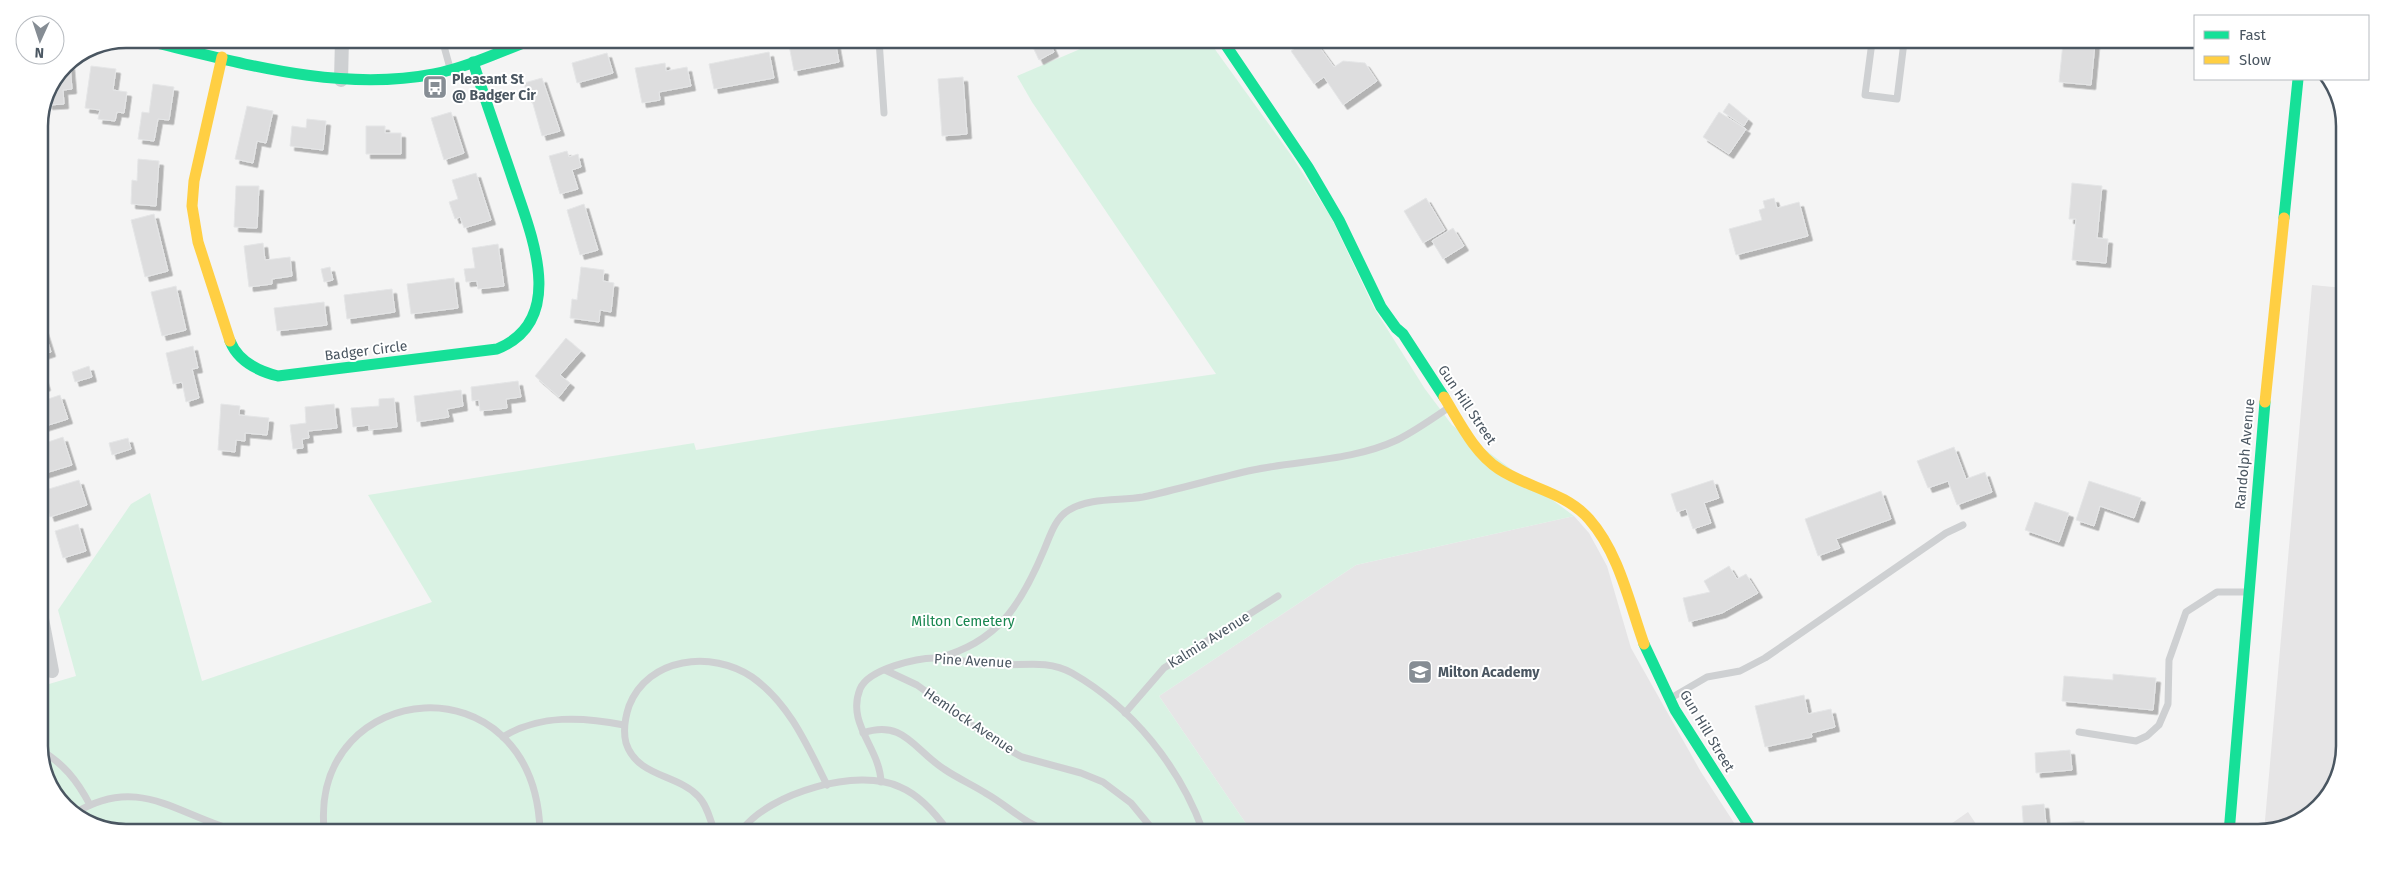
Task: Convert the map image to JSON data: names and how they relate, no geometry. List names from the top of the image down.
{
  "streets": {
    "street": ["Badger Circle", "Gun Hill Street", "Randolph Avenue"],
    "lane": ["Kalmia Avenue", "Pine Avenue", "Hemlock Avenue"]
  },
  "crossings": [
    ["Kalmia Avenue", "Pine Avenue"],
    ["Pine Avenue", "Hemlock Avenue"]
  ],
  "parks": ["Milton Cemetery"],
  "places": {
    "bus stop": ["Pleasant St @ Badger Cir"],
    "school or university": ["Milton Academy"]
  },
  "legend": ["Fast", "Slow"],
  "north": "bottom"
}
